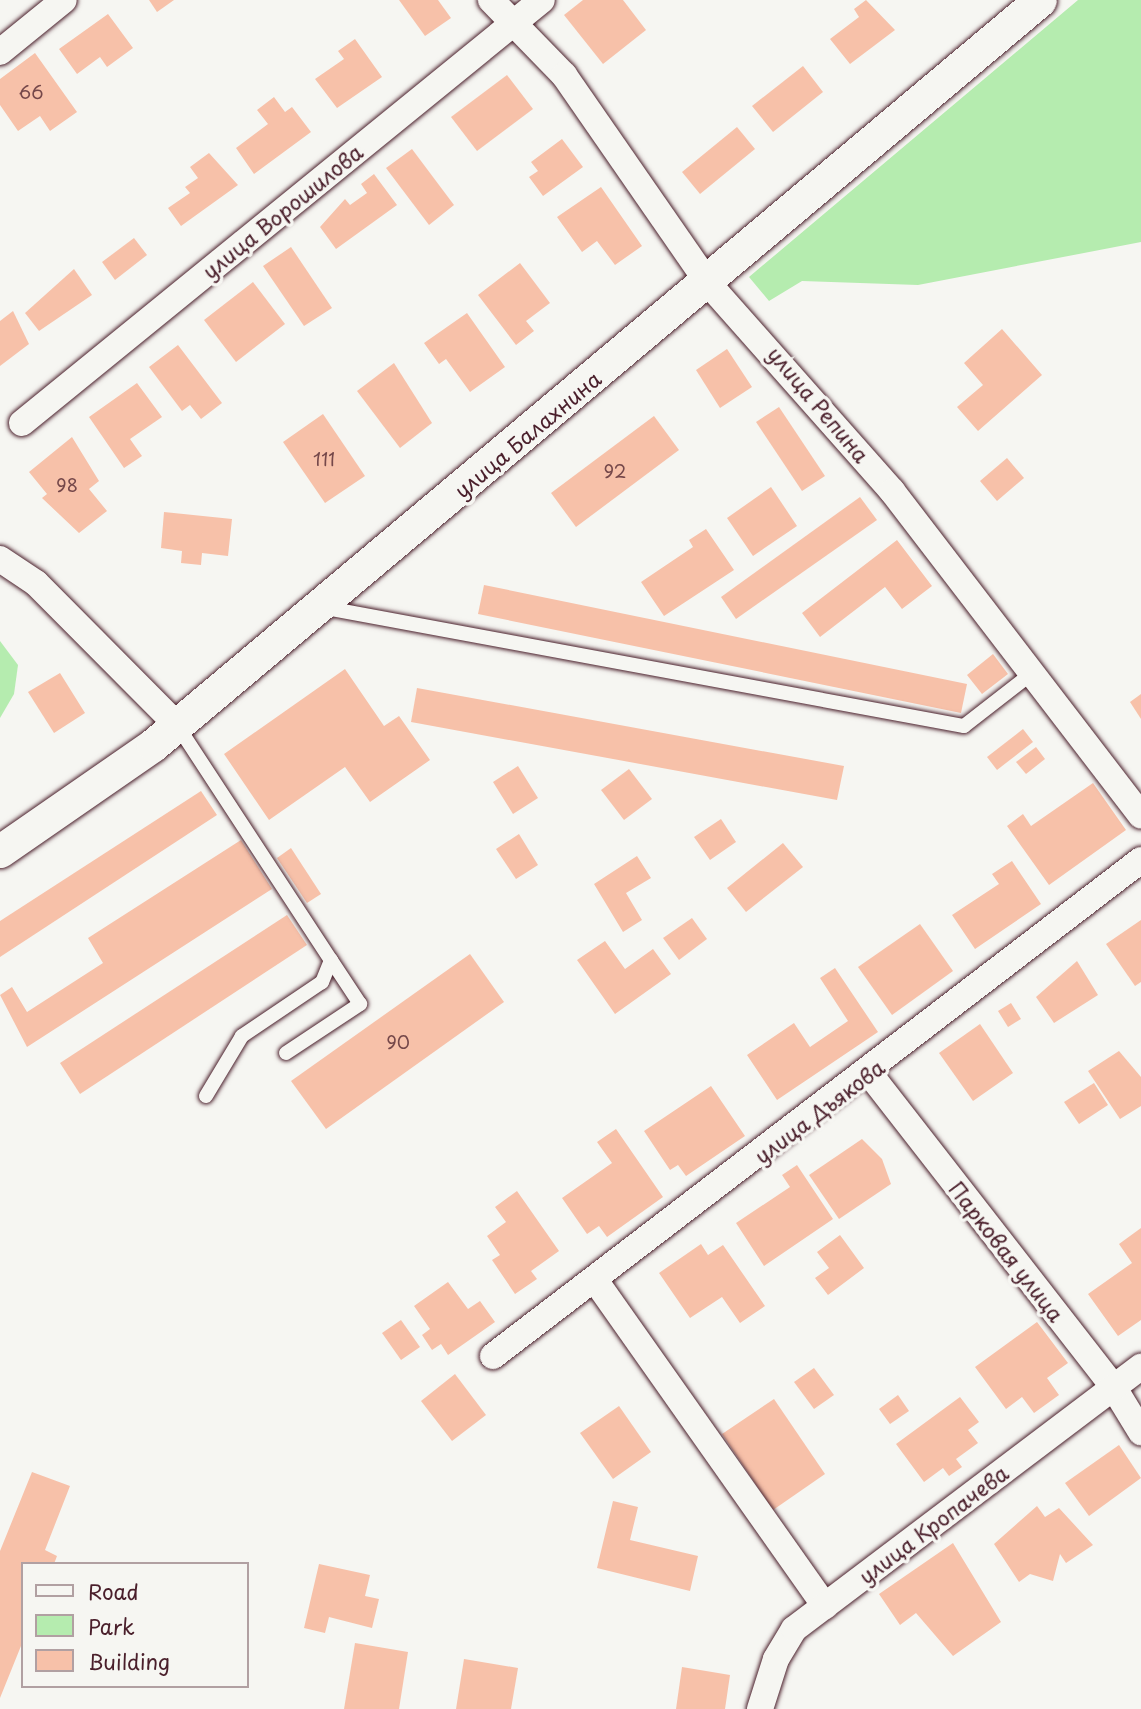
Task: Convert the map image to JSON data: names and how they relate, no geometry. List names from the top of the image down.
{
  "streets": {
    "street": [
      "улица Ворошилова",
      "улица Репина",
      "улица Балахнина",
      "улица Дъякова",
      "Парковая улица",
      "улица Кропачева"
    ]
  },
  "crossings": [
    ["улица Ворошилова", "улица Репина"],
    ["улица Репина", "улица Балахнина"],
    ["улица Дъякова", "Парковая улица"],
    ["Парковая улица", "улица Кропачева"]
  ],
  "house_numbers": [
    "66",
    "111",
    "92",
    "98",
    "90"
  ],
  "legend": ["Road", "Park", "Building"]
}
